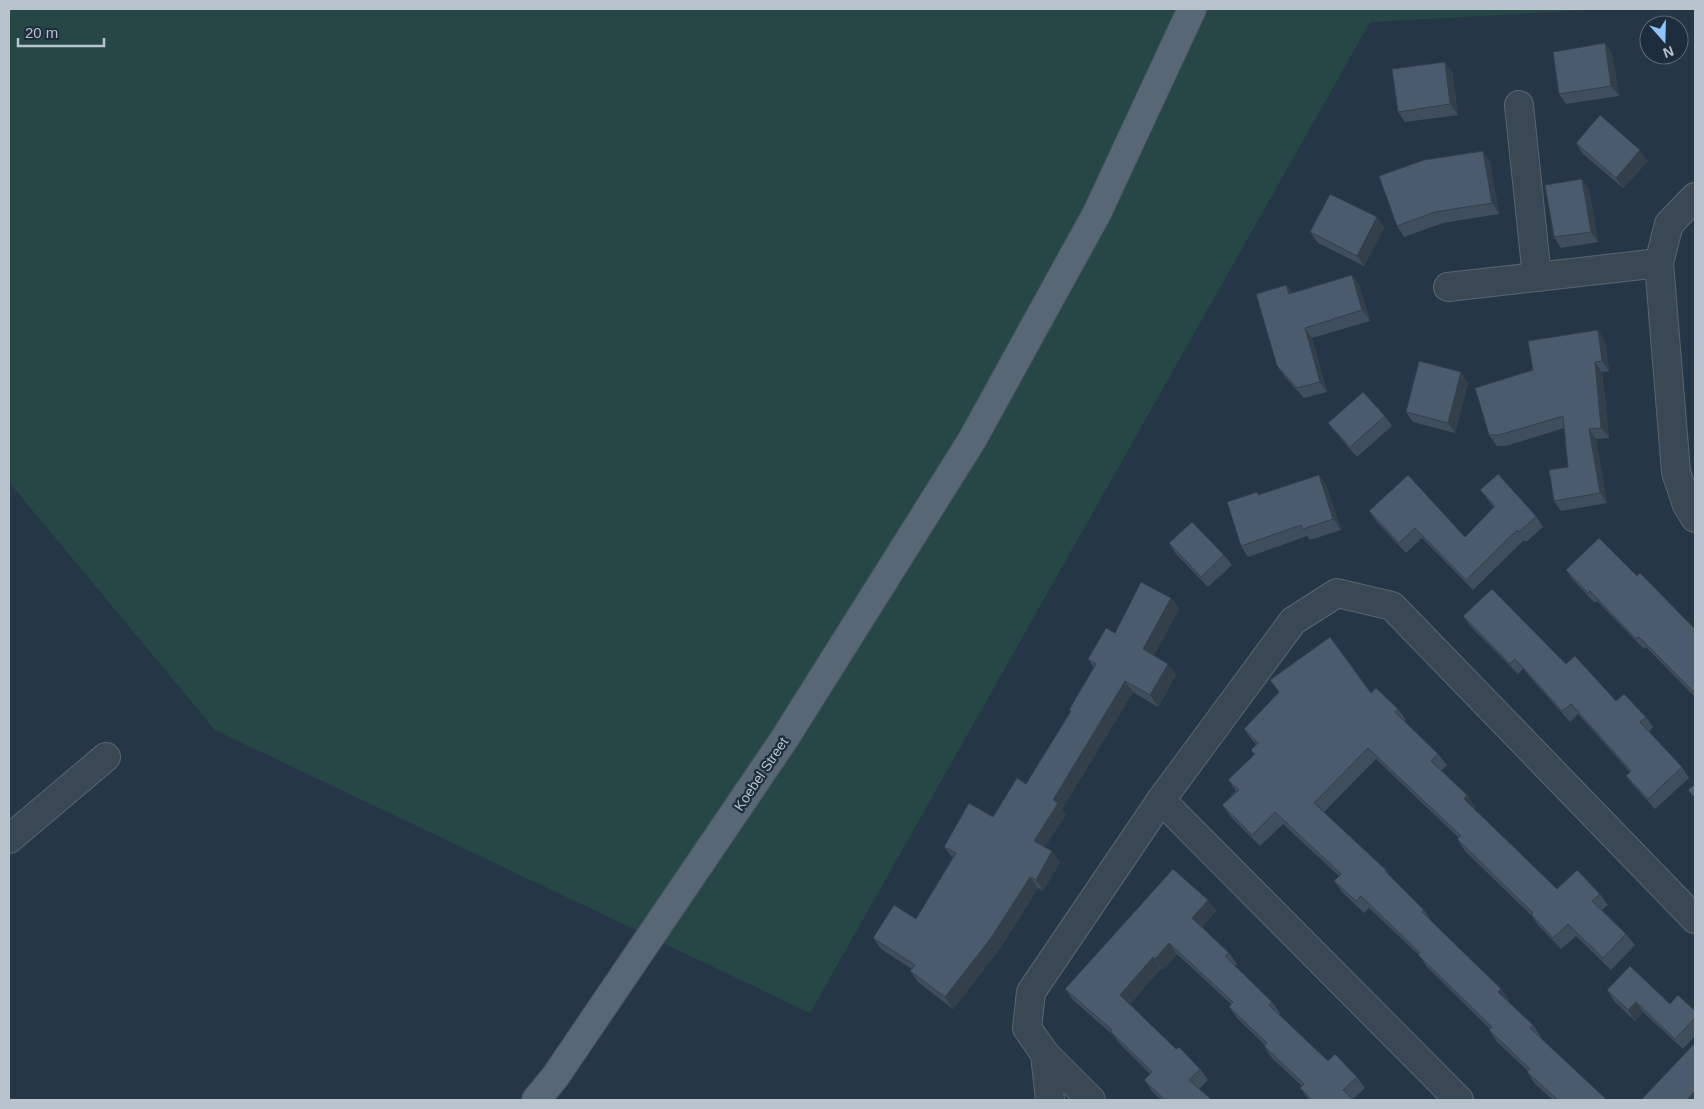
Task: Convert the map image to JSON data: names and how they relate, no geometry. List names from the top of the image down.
{
  "streets": {
    "main road": ["Koebel Street"]
  },
  "scale_bar": "20 m",
  "north": "bottom"
}
